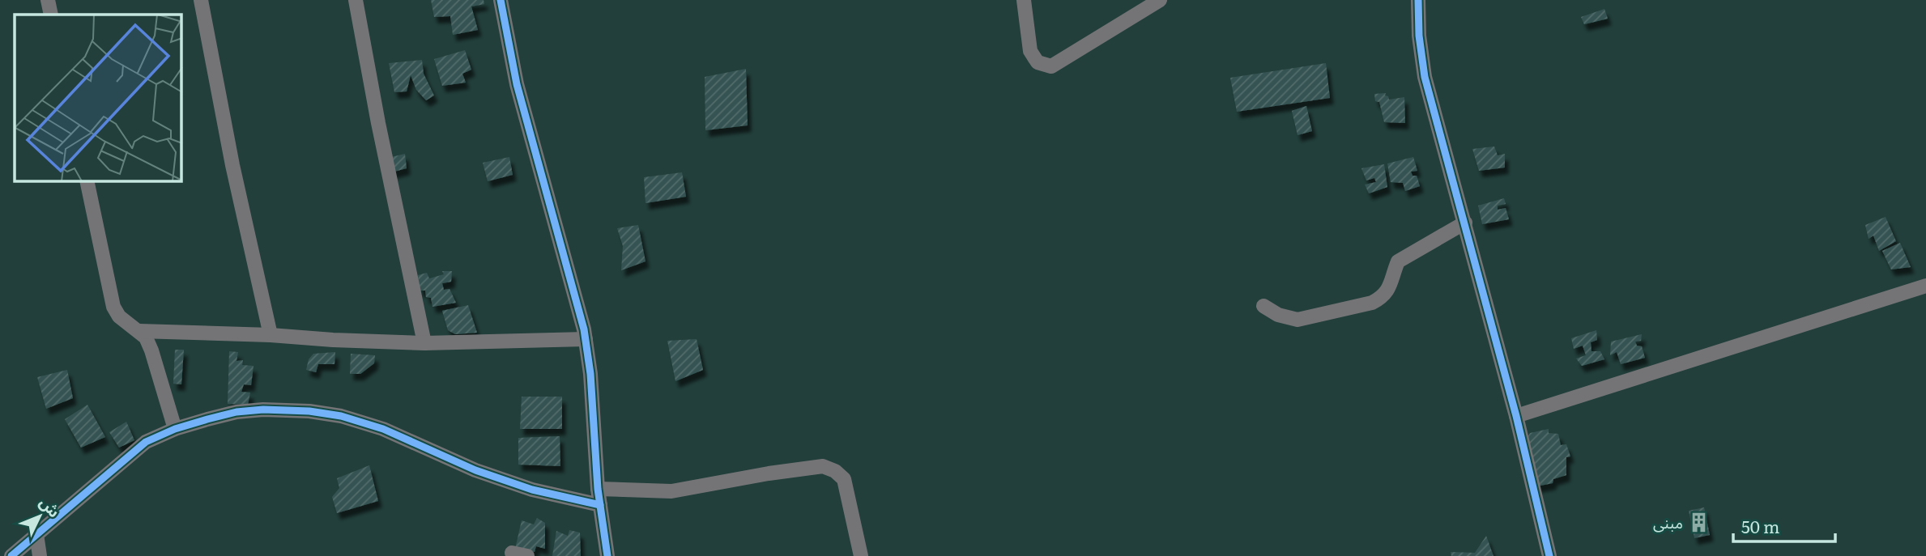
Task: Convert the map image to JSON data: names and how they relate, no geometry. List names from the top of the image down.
{
  "places": {
    "building": ["مبنى"]
  },
  "scale_bar": "50 m",
  "north": "top right"
}
